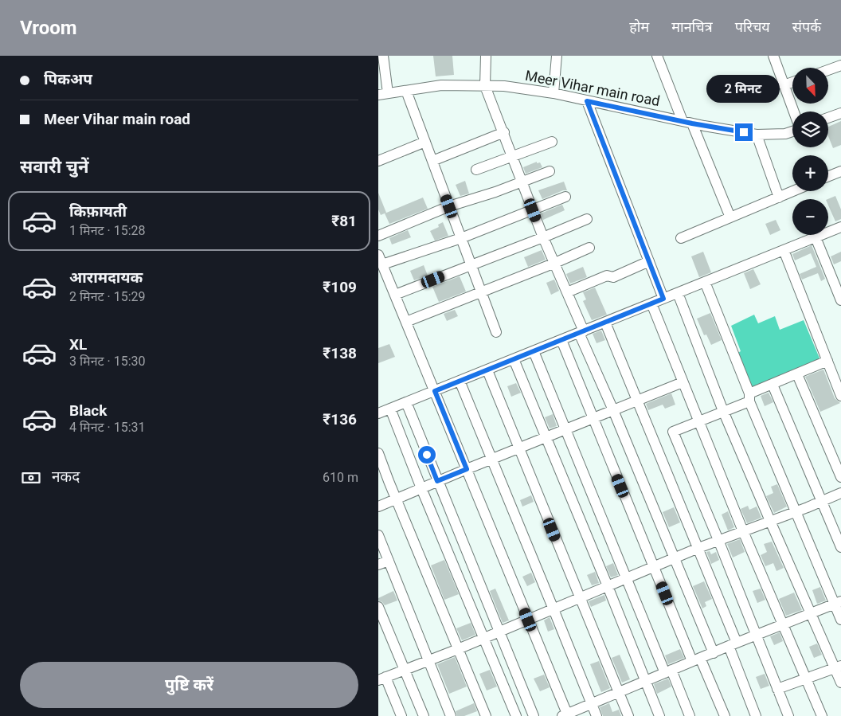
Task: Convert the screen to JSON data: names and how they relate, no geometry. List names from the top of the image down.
{
  "streets": {
    "street": ["Meer Vihar main road"]
  },
  "north": "bottom right",
  "page": {
    "header": "Vroom",
    "nav": [
      "होम",
      "मानचित्र",
      "परिचय",
      "संपर्क"
    ],
    "banner": ["पिकअप", "Meer Vihar main road"],
    "map_buttons": ["+", "−"],
    "bubble": "2 मिनट",
    "heading": "सवारी चुनें",
    "list": [
      {
        "name": "किफ़ायती",
        "note": "1 मिनट · 15:28",
        "value": "₹81"
      },
      {
        "name": "आरामदायक",
        "note": "2 मिनट · 15:29",
        "value": "₹109"
      },
      {
        "name": "XL",
        "note": "3 मिनट · 15:30",
        "value": "₹138"
      },
      {
        "name": "Black",
        "note": "4 मिनट · 15:31",
        "value": "₹136"
      }
    ],
    "pay": ["नकद", "610 m"],
    "buttons": "पुष्टि करें"
  }
}
